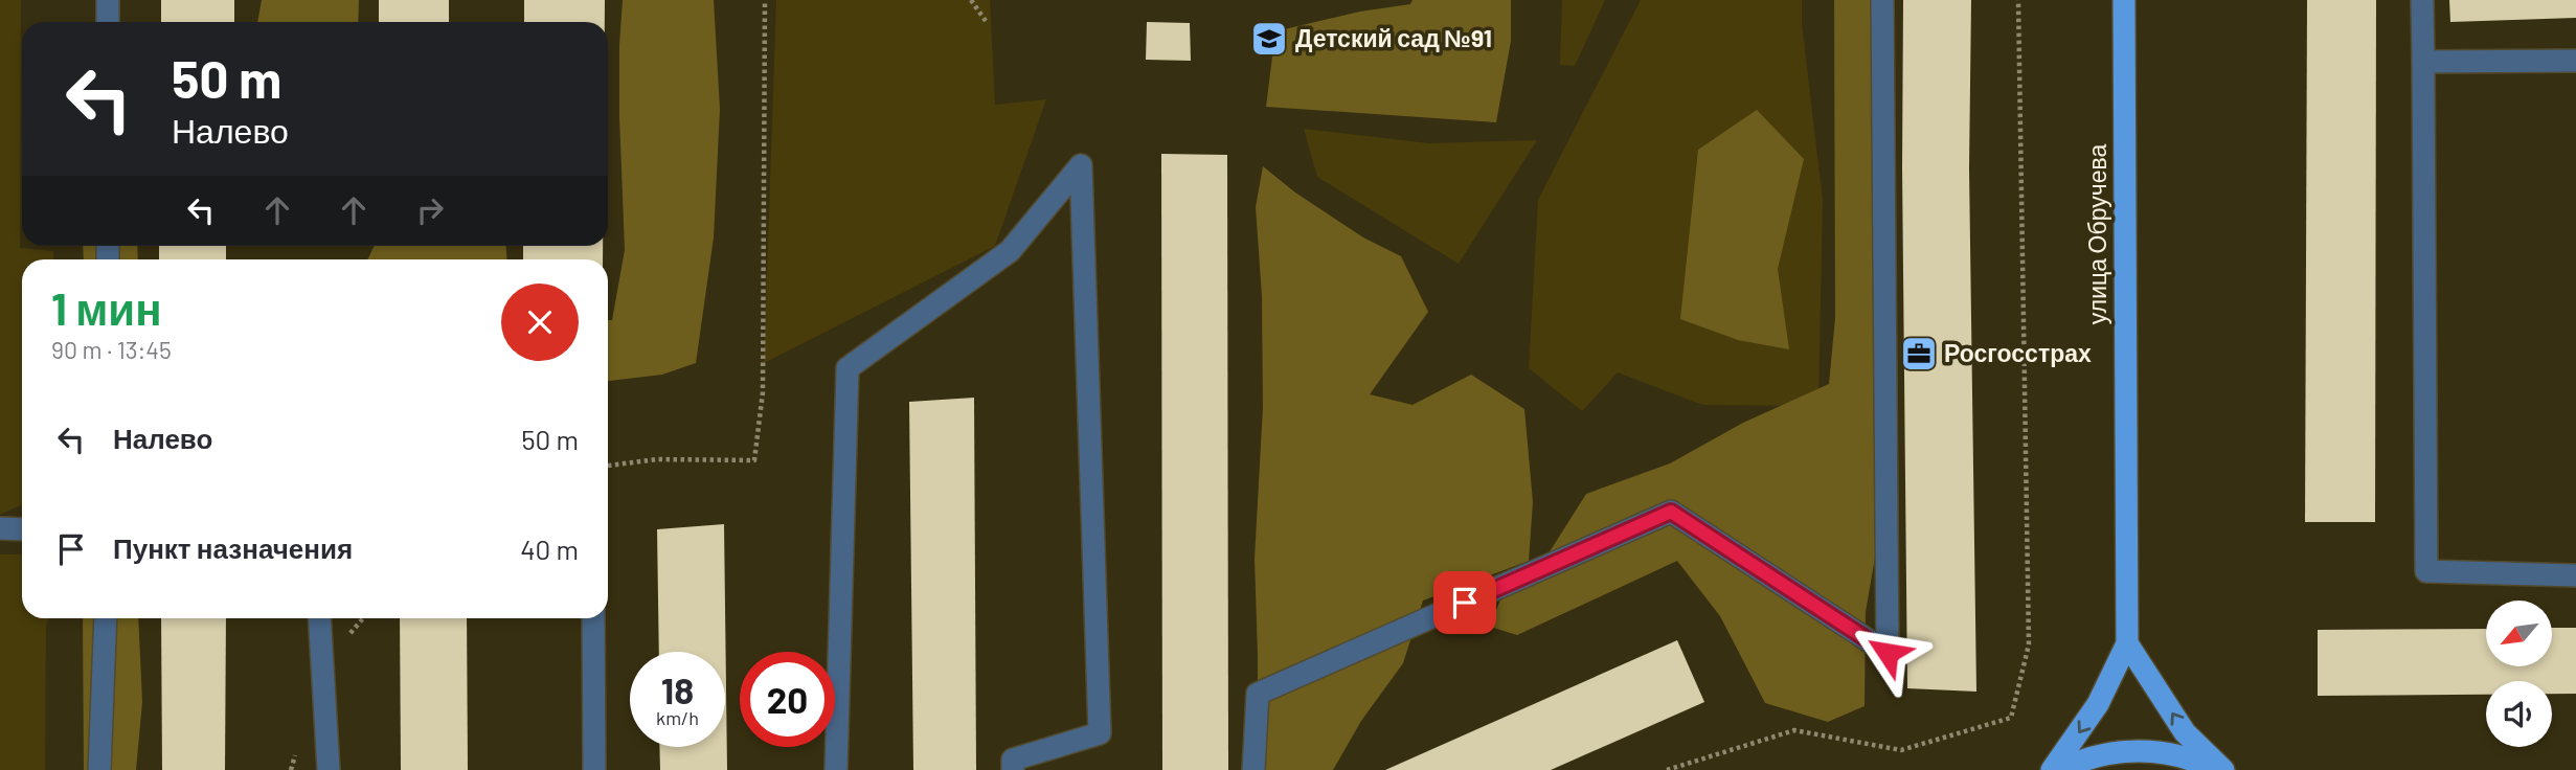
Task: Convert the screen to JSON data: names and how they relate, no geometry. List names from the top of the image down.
{
  "streets": {
    "main road": ["улица Обручева"]
  },
  "places": {
    "school or university": ["Детский сад №91"],
    "office": ["Росгосстрах"]
  },
  "north": "bottom left",
  "page": {
    "turn": ["50 m", "Налево"],
    "heading": ["1 мин", "90 m · 13:45"],
    "list": [
      {
        "name": "Налево",
        "value": "50 m"
      },
      {
        "name": "Пункт назначения",
        "value": "40 m"
      }
    ],
    "speed": "18 km/h",
    "limit": "20"
  }
}
